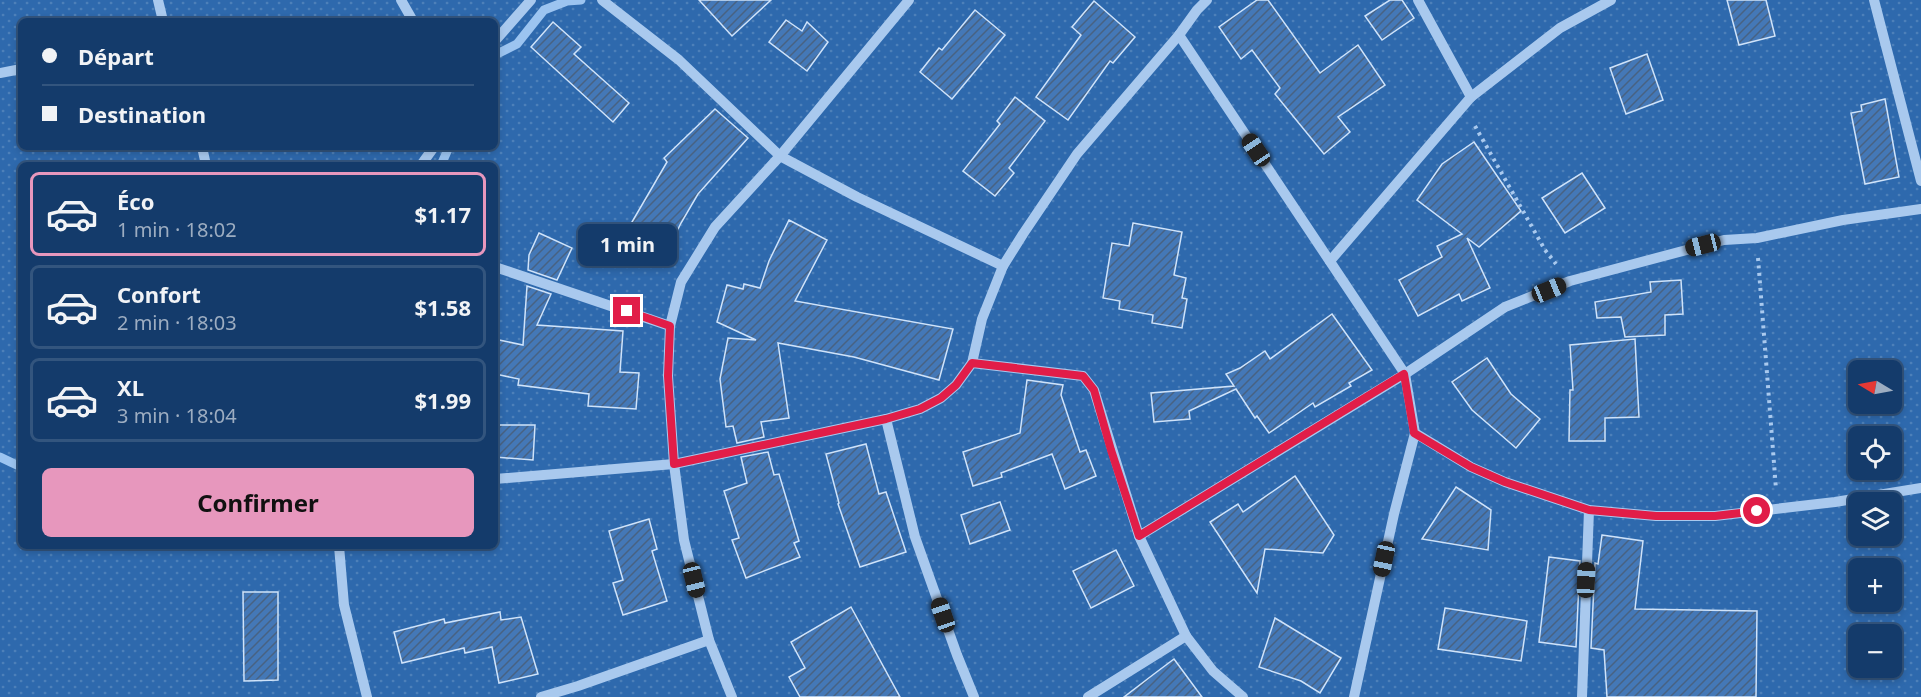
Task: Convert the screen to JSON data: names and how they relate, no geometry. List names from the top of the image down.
{
  "north": "left",
  "page": {
    "banner": ["Départ", "Destination"],
    "list": [
      {
        "name": "Éco",
        "note": "1 min · 18:02",
        "value": "$1.17"
      },
      {
        "name": "Confort",
        "note": "2 min · 18:03",
        "value": "$1.58"
      },
      {
        "name": "XL",
        "note": "3 min · 18:04",
        "value": "$1.99"
      }
    ],
    "bubble": "1 min",
    "map_buttons": ["+", "−"],
    "buttons": "Confirmer"
  }
}
